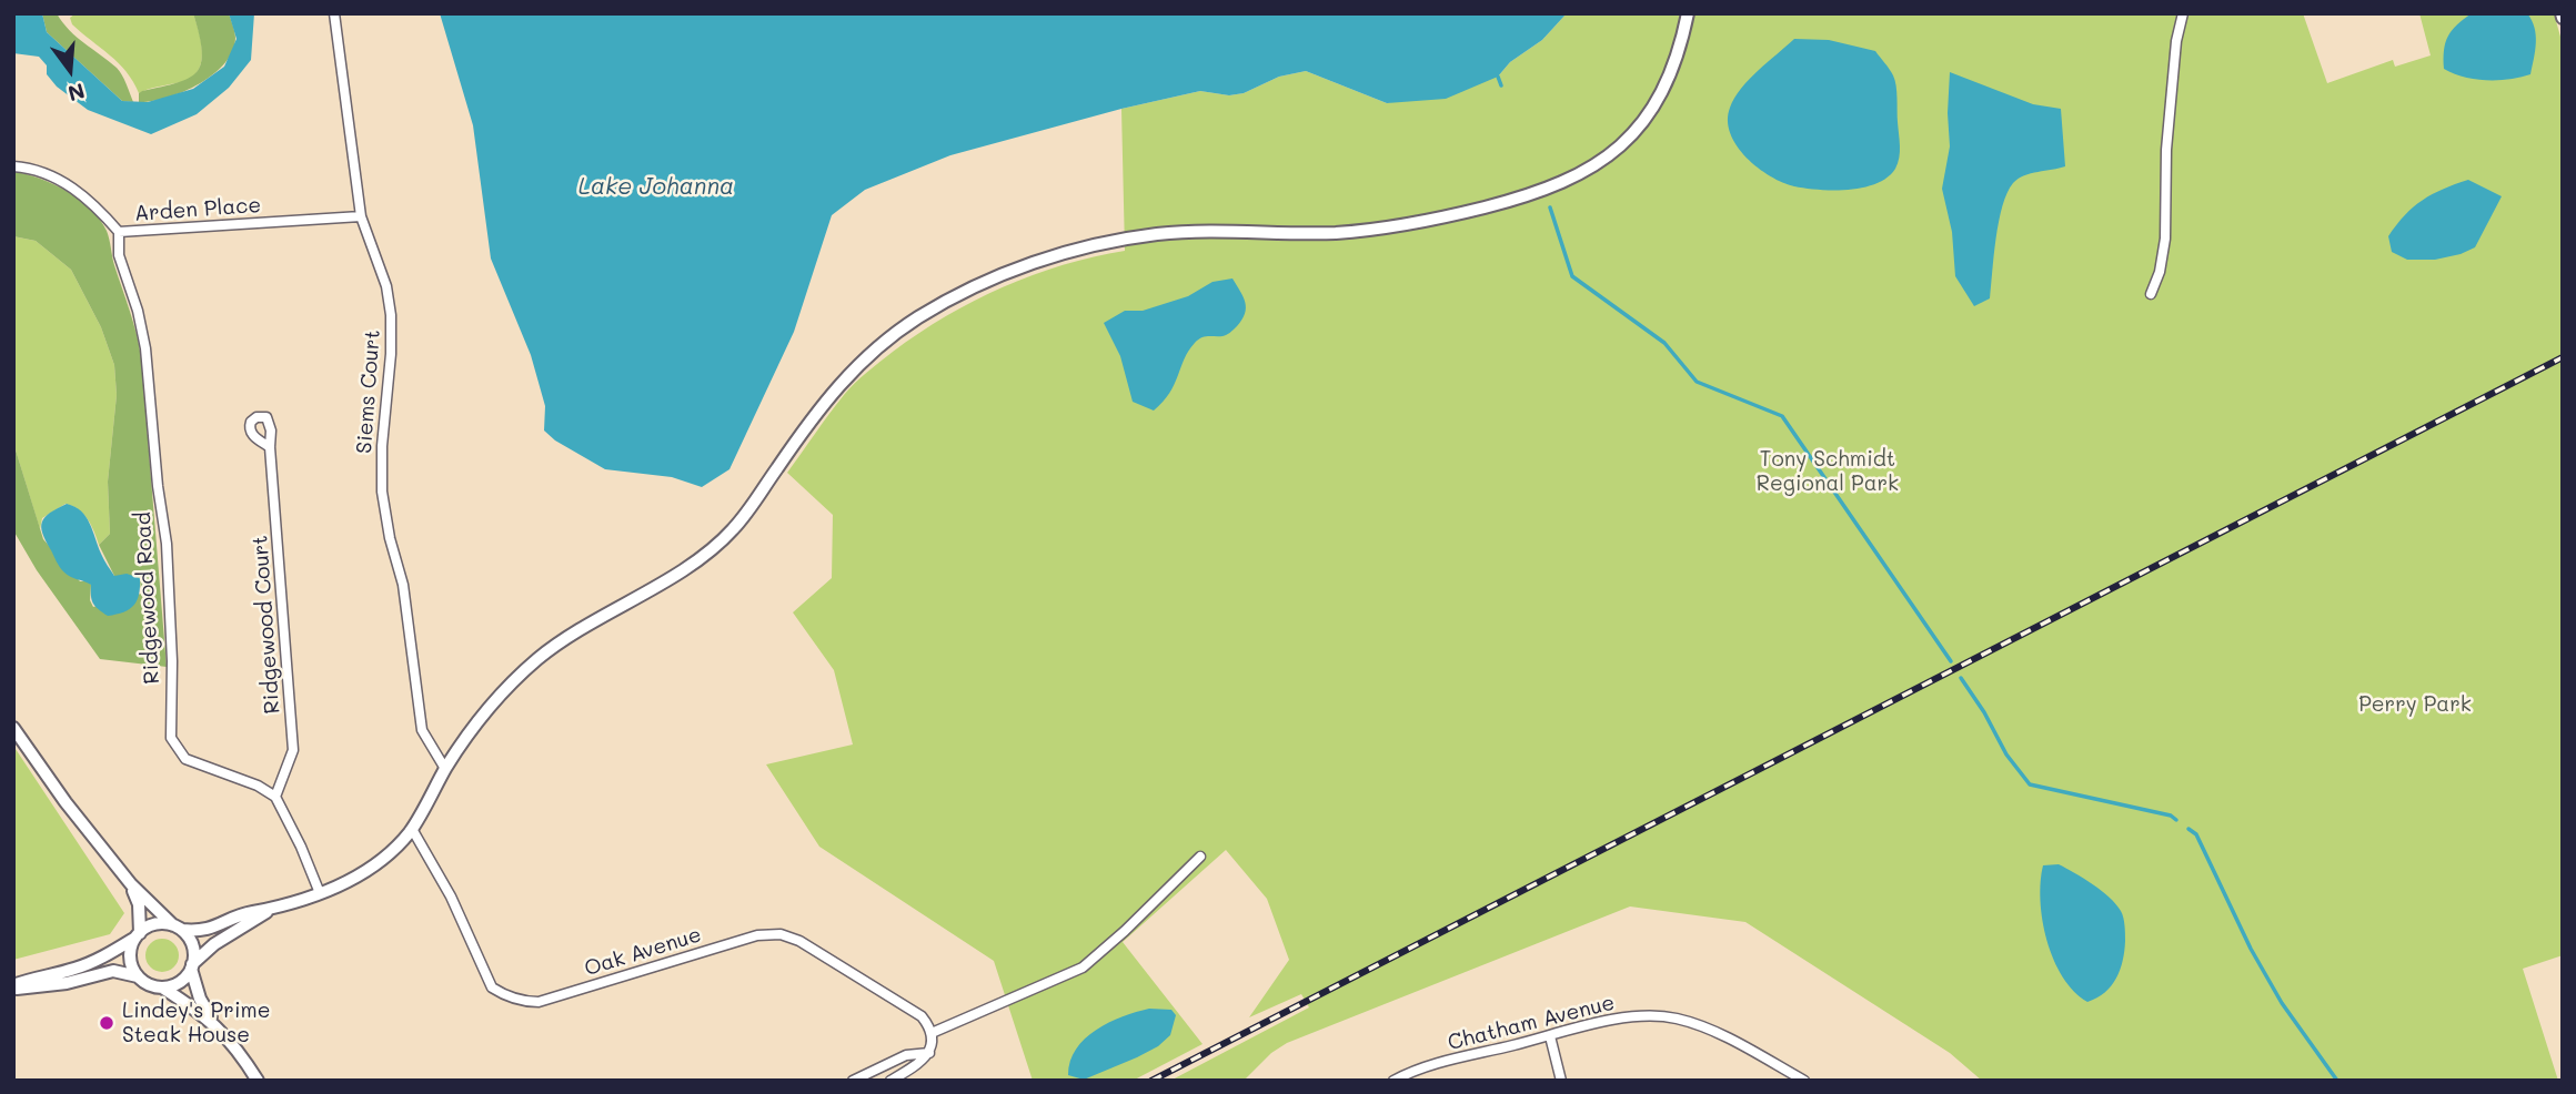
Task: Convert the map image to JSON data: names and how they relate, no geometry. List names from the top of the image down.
{
  "streets": {
    "street": [
      "Arden Place",
      "Siems Court",
      "Ridgewood Road",
      "Ridgewood Court",
      "Oak Avenue",
      "Chatham Avenue"
    ]
  },
  "crossings": [
    ["Arden Place", "Siems Court"],
    ["Arden Place", "Ridgewood Road"],
    ["Ridgewood Road", "Ridgewood Court"]
  ],
  "water": ["Lake Johanna"],
  "parks": ["Tony Schmidt Regional Park", "Perry Park"],
  "places": ["Lindey's Prime Steak House"],
  "north": "bottom"
}
